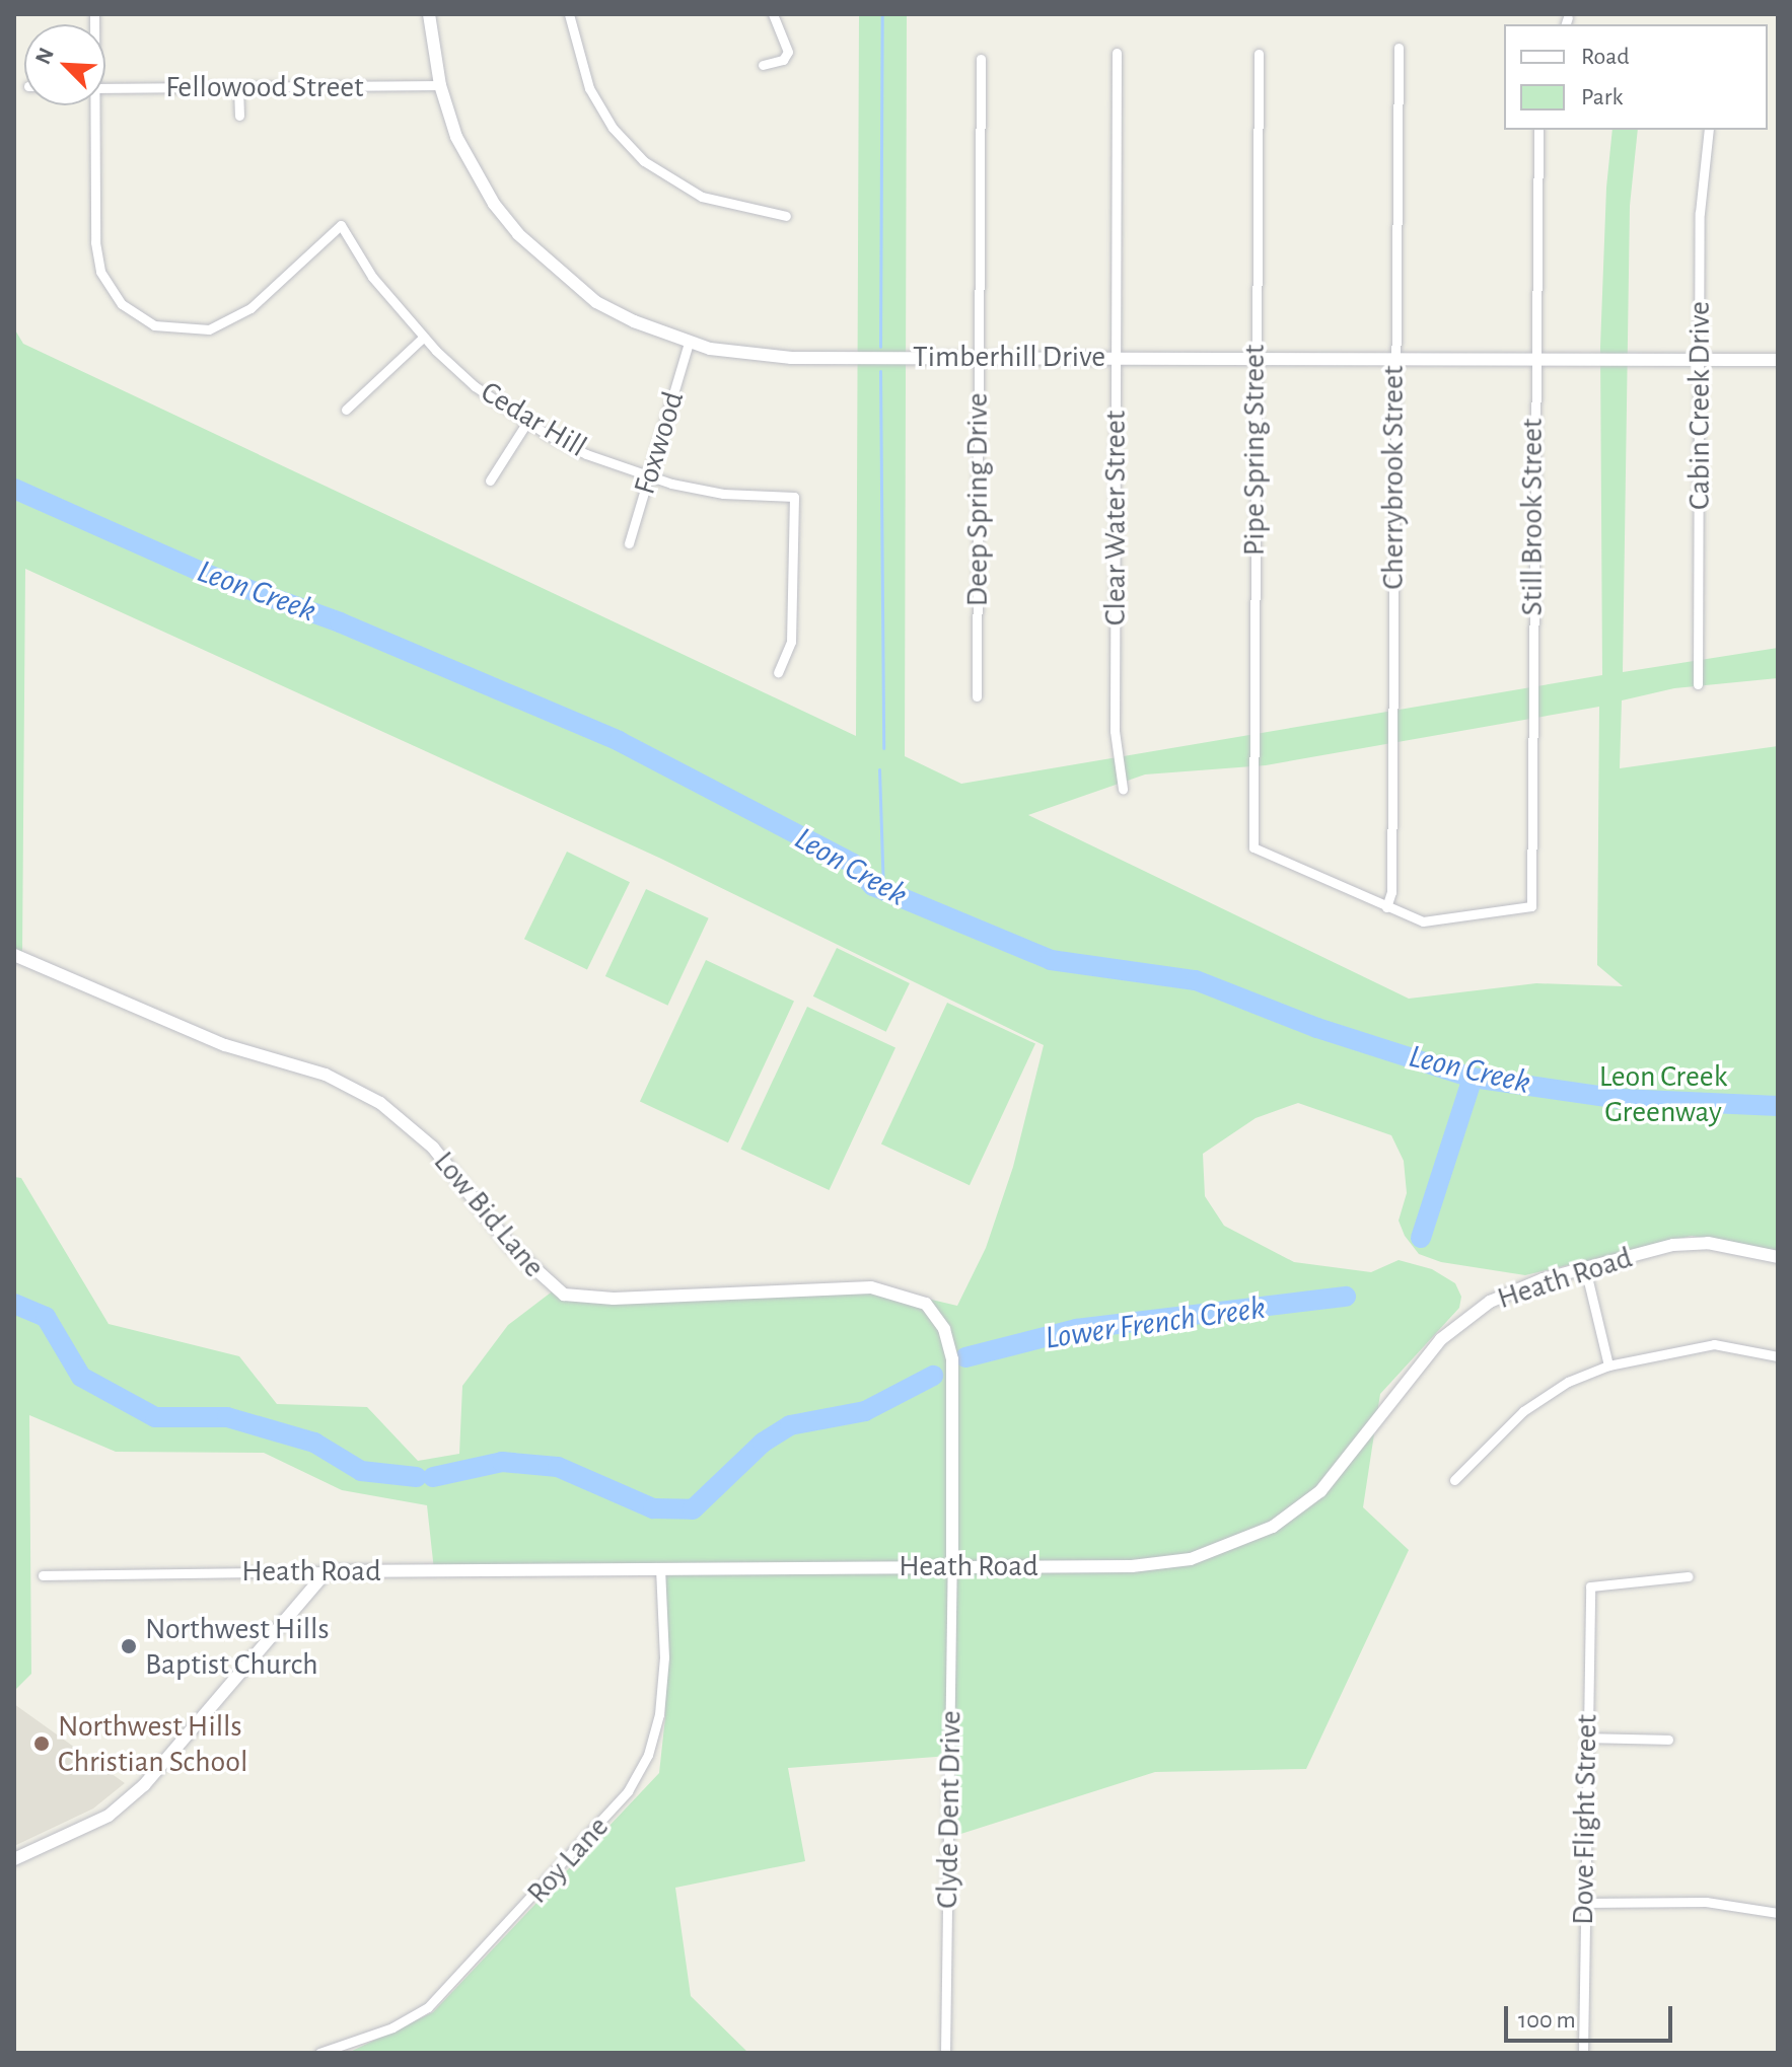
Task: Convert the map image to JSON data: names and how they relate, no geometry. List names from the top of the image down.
{
  "streets": {
    "street": [
      "Fellowood Street",
      "Timberhill Drive",
      "Cabin Creek Drive",
      "Cedar Hill",
      "Foxwood",
      "Pipe Spring Street",
      "Cherrybrook Street",
      "Deep Spring Drive",
      "Still Brook Street",
      "Clear Water Street",
      "Low Bid Lane",
      "Heath Road",
      "Clyde Dent Drive",
      "Dove Flight Street",
      "Roy Lane"
    ]
  },
  "crossings": [
    ["Fellowood Street", "Timberhill Drive"],
    ["Timberhill Drive", "Cabin Creek Drive"],
    ["Timberhill Drive", "Foxwood"],
    ["Timberhill Drive", "Pipe Spring Street"],
    ["Timberhill Drive", "Cherrybrook Street"],
    ["Timberhill Drive", "Deep Spring Drive"],
    ["Timberhill Drive", "Still Brook Street"],
    ["Timberhill Drive", "Clear Water Street"],
    ["Cedar Hill", "Foxwood"],
    ["Pipe Spring Street", "Cherrybrook Street"],
    ["Pipe Spring Street", "Still Brook Street"],
    ["Cherrybrook Street", "Still Brook Street"],
    ["Low Bid Lane", "Heath Road"],
    ["Low Bid Lane", "Clyde Dent Drive"],
    ["Heath Road", "Clyde Dent Drive"],
    ["Heath Road", "Roy Lane"]
  ],
  "water": ["Leon Creek", "Lower French Creek"],
  "parks": ["Leon Creek Greenway"],
  "places": ["Northwest Hills Baptist Church", "Northwest Hills Christian School"],
  "legend": ["Road", "Park"],
  "scale_bar": "100 m",
  "north": "top left"
}
